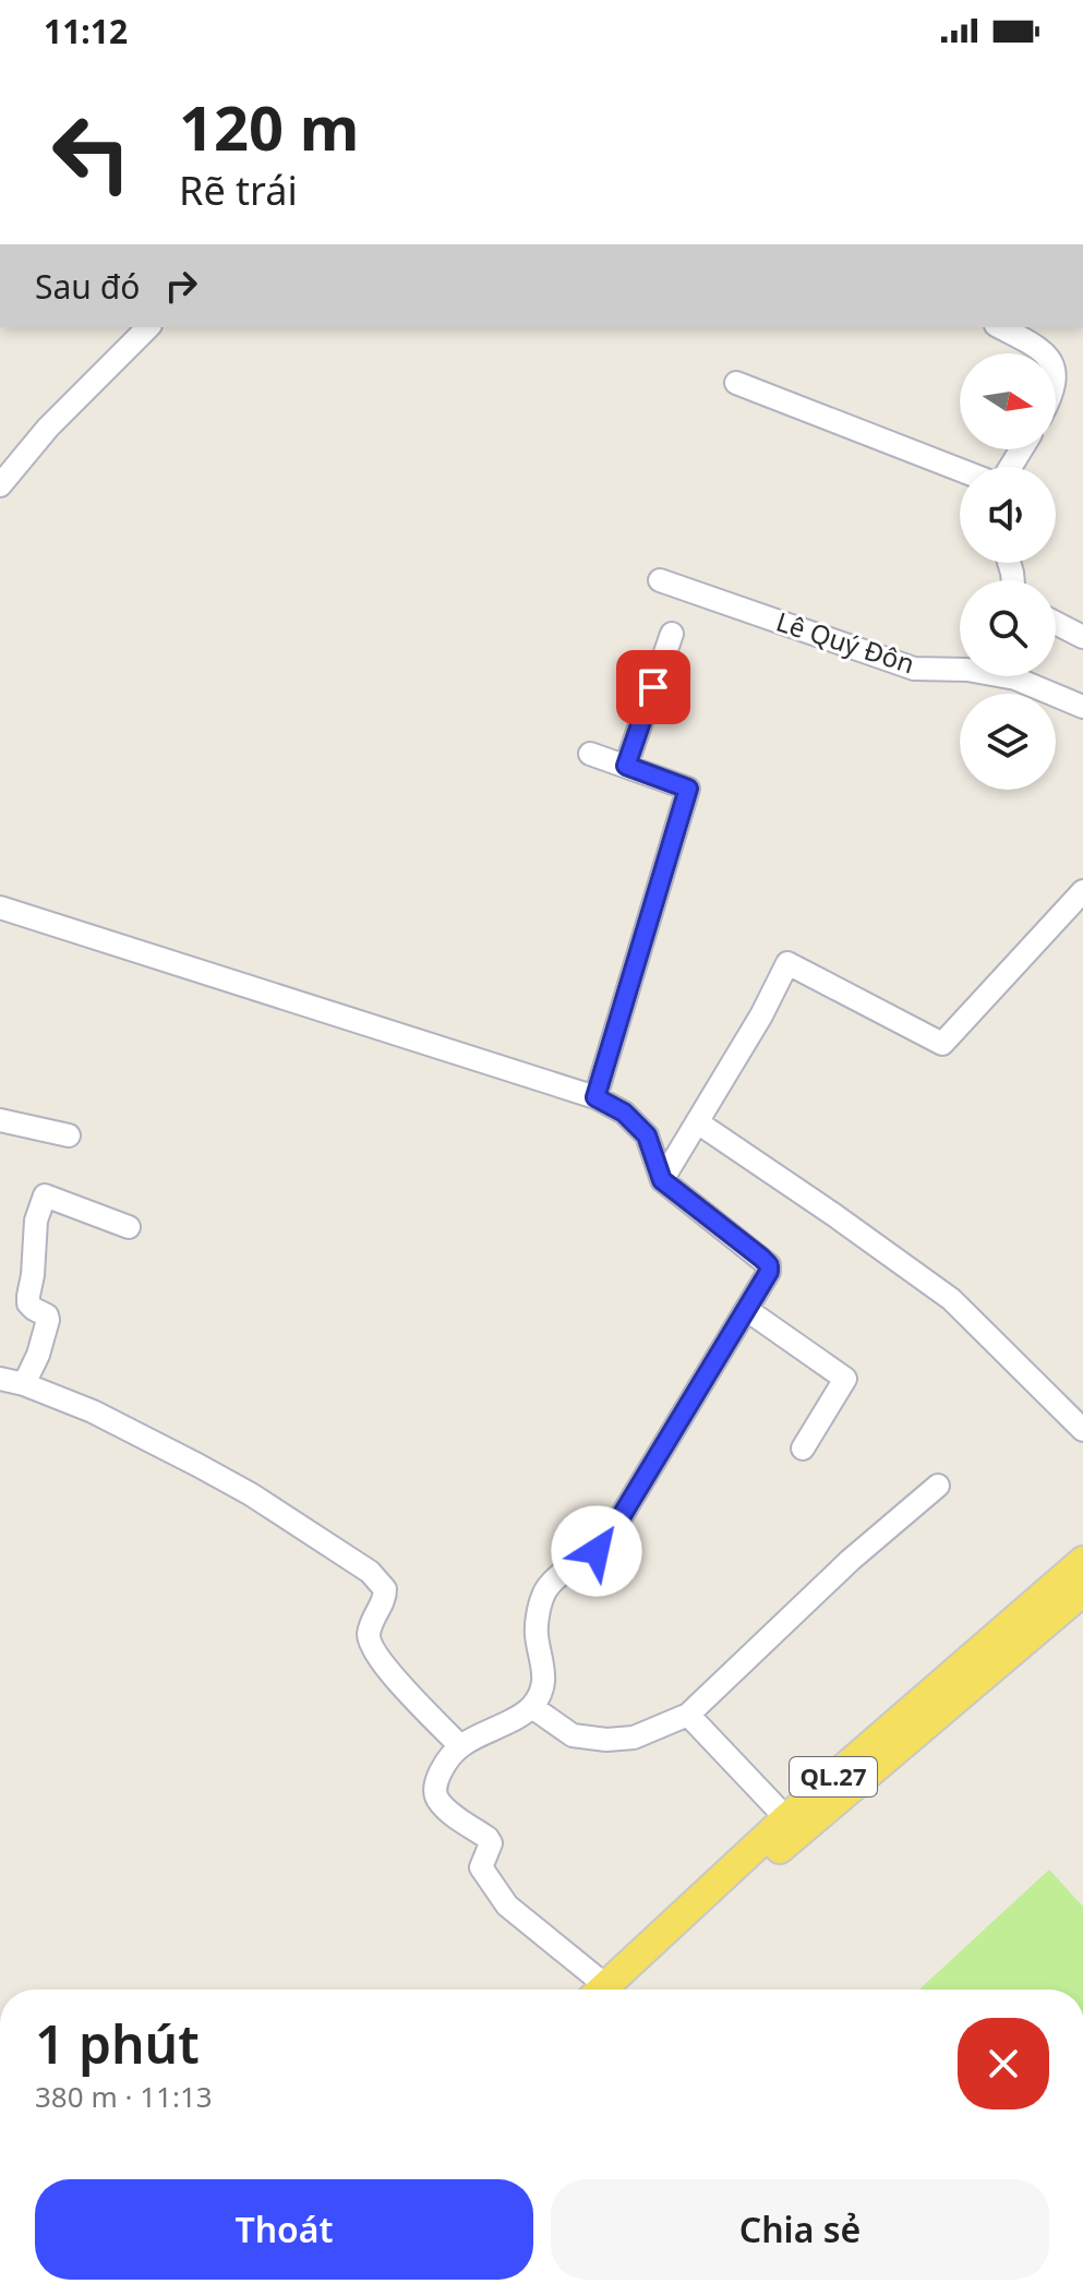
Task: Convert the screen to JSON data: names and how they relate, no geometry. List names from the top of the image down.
{
  "streets": {
    "main road": ["QL.27"],
    "street": ["Lê Quý Đôn"]
  },
  "north": "right",
  "page": {
    "status": "11:12",
    "turn": ["120 m", "Rẽ trái"],
    "then": "Sau đó",
    "heading": ["1 phút", "380 m · 11:13"],
    "buttons": ["Thoát", "Chia sẻ"]
  }
}
